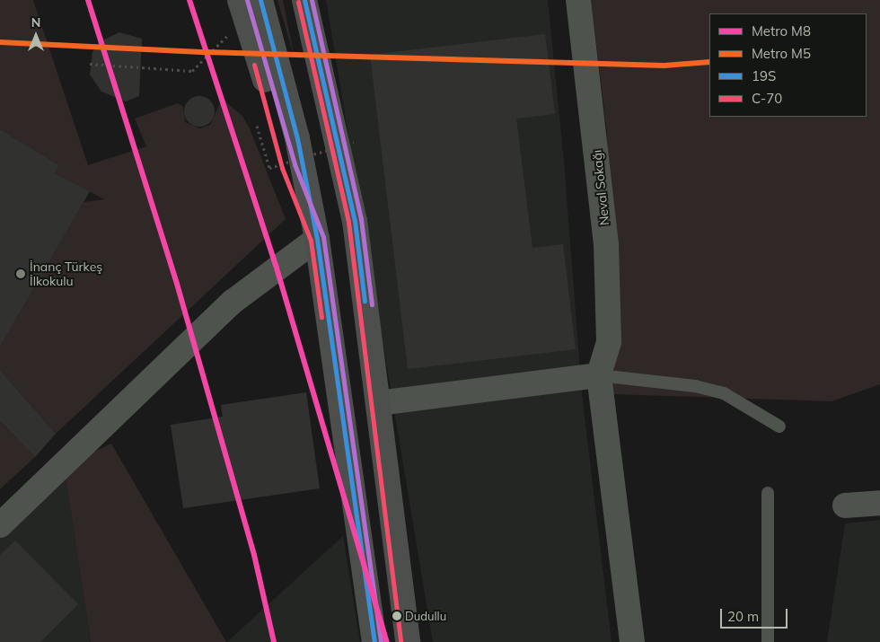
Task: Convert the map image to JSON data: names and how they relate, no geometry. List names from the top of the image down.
{
  "streets": {
    "street": ["Neval Sokağı"]
  },
  "places": ["İnanç Türkeş İlkokulu", "Dudullu"],
  "lines": [
    "metro line M8",
    "transit line 19S",
    "transit line C-70",
    "metro line M5"
  ],
  "legend": [
    "Metro M8",
    "Metro M5",
    "19S",
    "C-70"
  ],
  "scale_bar": "20 m",
  "north": "top"
}
